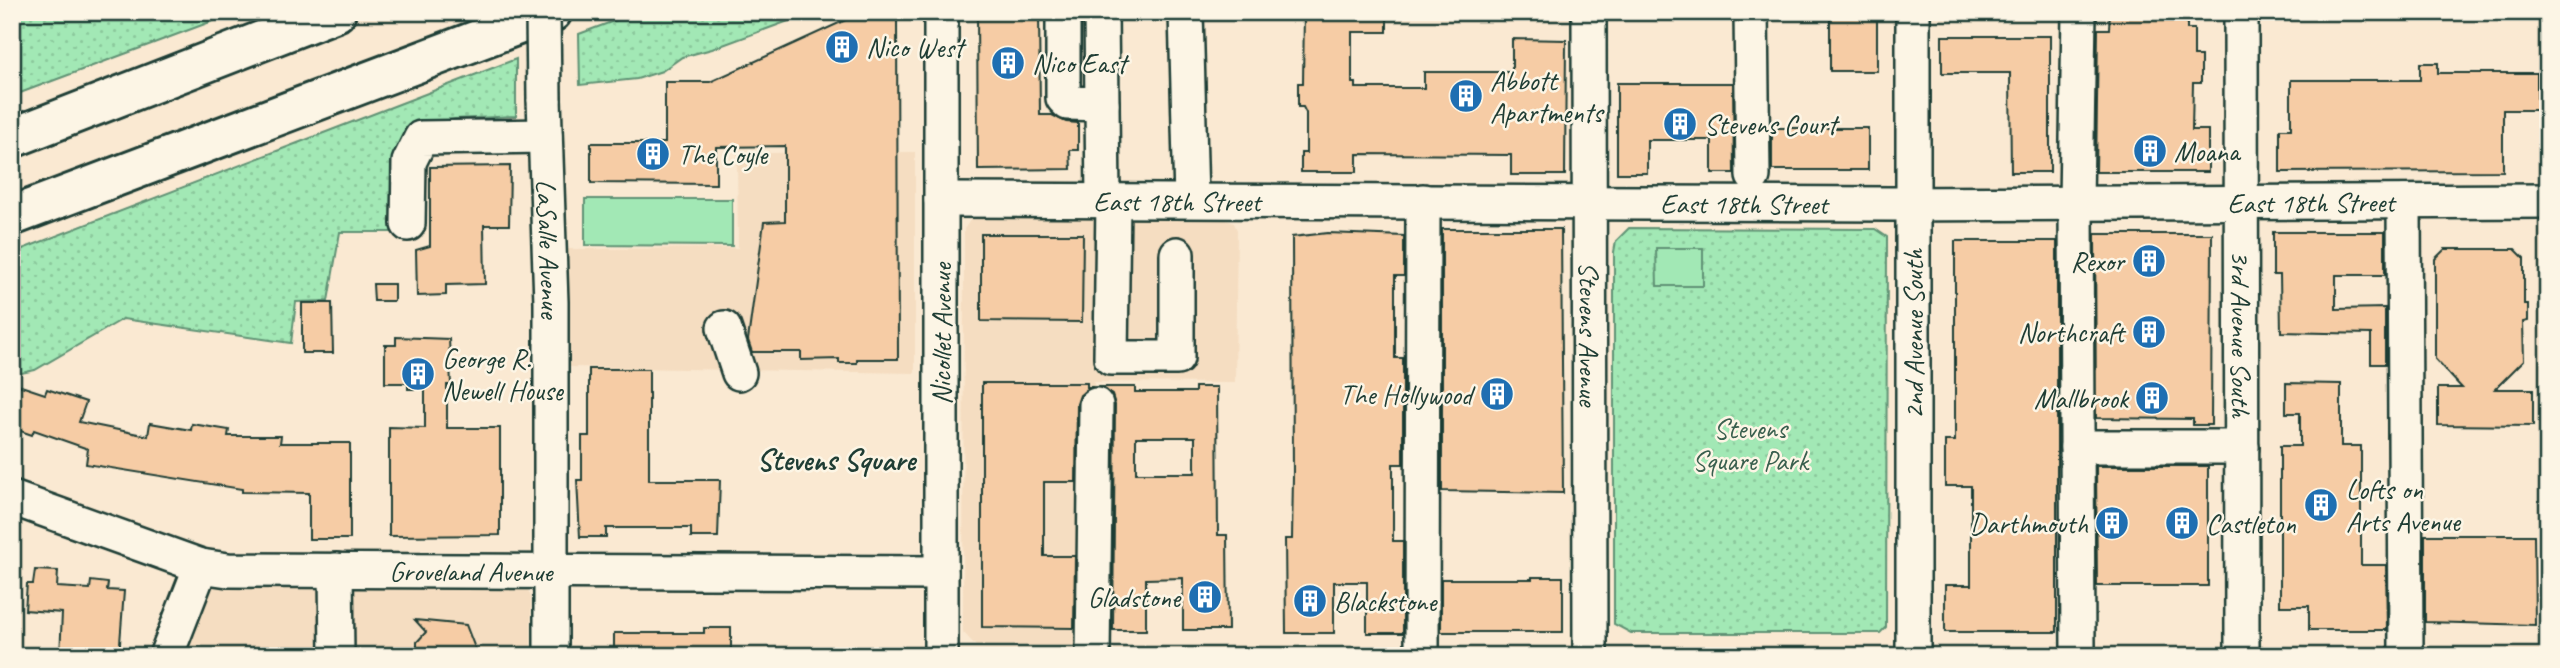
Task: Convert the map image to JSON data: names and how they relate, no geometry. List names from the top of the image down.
{
  "streets": {
    "street": [
      "East 18th Street",
      "LaSalle Avenue",
      "Nicollet Avenue",
      "Stevens Avenue",
      "2nd Avenue South",
      "3rd Avenue South",
      "Groveland Avenue"
    ]
  },
  "crossings": [
    ["East 18th Street", "Nicollet Avenue"],
    ["East 18th Street", "Stevens Avenue"],
    ["East 18th Street", "2nd Avenue South"],
    ["East 18th Street", "3rd Avenue South"],
    ["LaSalle Avenue", "Groveland Avenue"],
    ["Nicollet Avenue", "Groveland Avenue"]
  ],
  "districts": ["Stevens Square"],
  "parks": ["Stevens Square Park"],
  "places": {
    "building": [
      "Nico West",
      "Nico East",
      "Abbott Apartments",
      "Stevens Court",
      "Moana",
      "The Coyle",
      "Rexor",
      "Northcraft",
      "George R. Newell House",
      "The Hollywood",
      "Mallbrook",
      "Lofts on Arts Avenue",
      "Darthmouth",
      "Castleton",
      "Gladstone",
      "Blackstone"
    ]
  }
}
